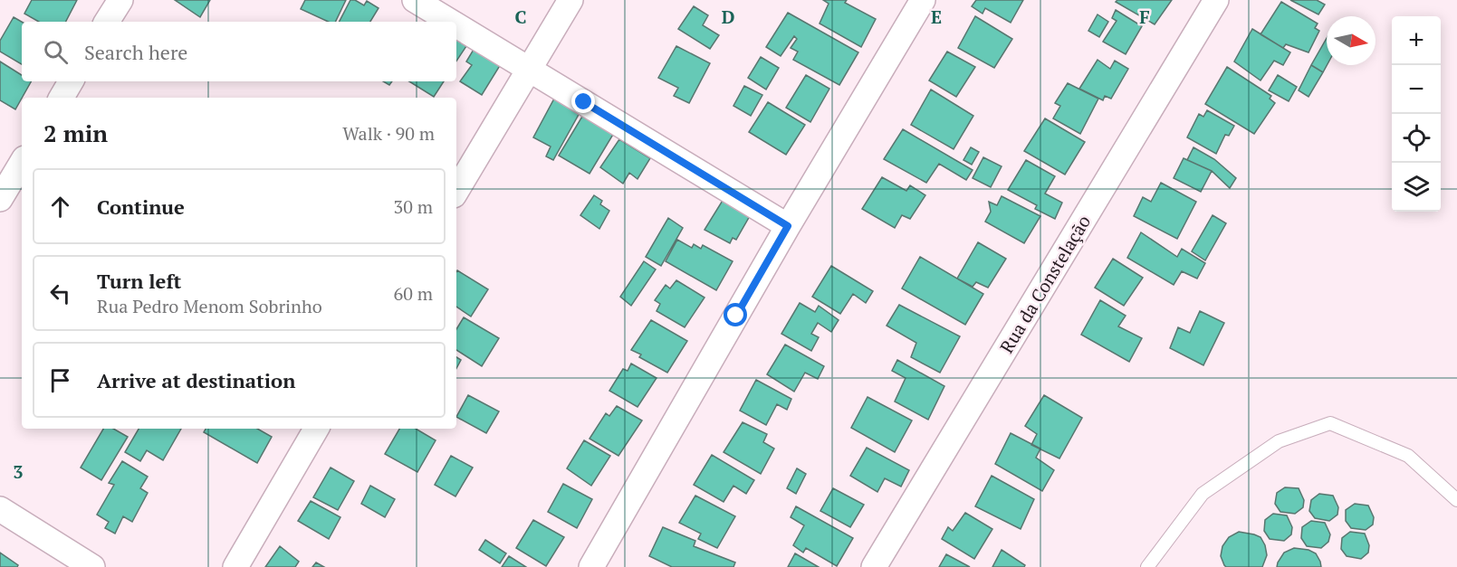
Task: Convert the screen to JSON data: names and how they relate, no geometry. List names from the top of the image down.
{
  "streets": {
    "street": ["Rua da Constelação"]
  },
  "north": "right",
  "page": {
    "map_buttons": ["+", "−"],
    "search": "Search here",
    "heading": ["2 min", "Walk · 90 m"],
    "list": [
      ["Continue", "30 m"],
      ["Turn left", "Rua Pedro Menom Sobrinho", "60 m"],
      "Arrive at destination"
    ]
  },
  "grid": {
    "columns": [
      "C",
      "D",
      "E",
      "F"
    ],
    "rows": ["3"]
  }
}
